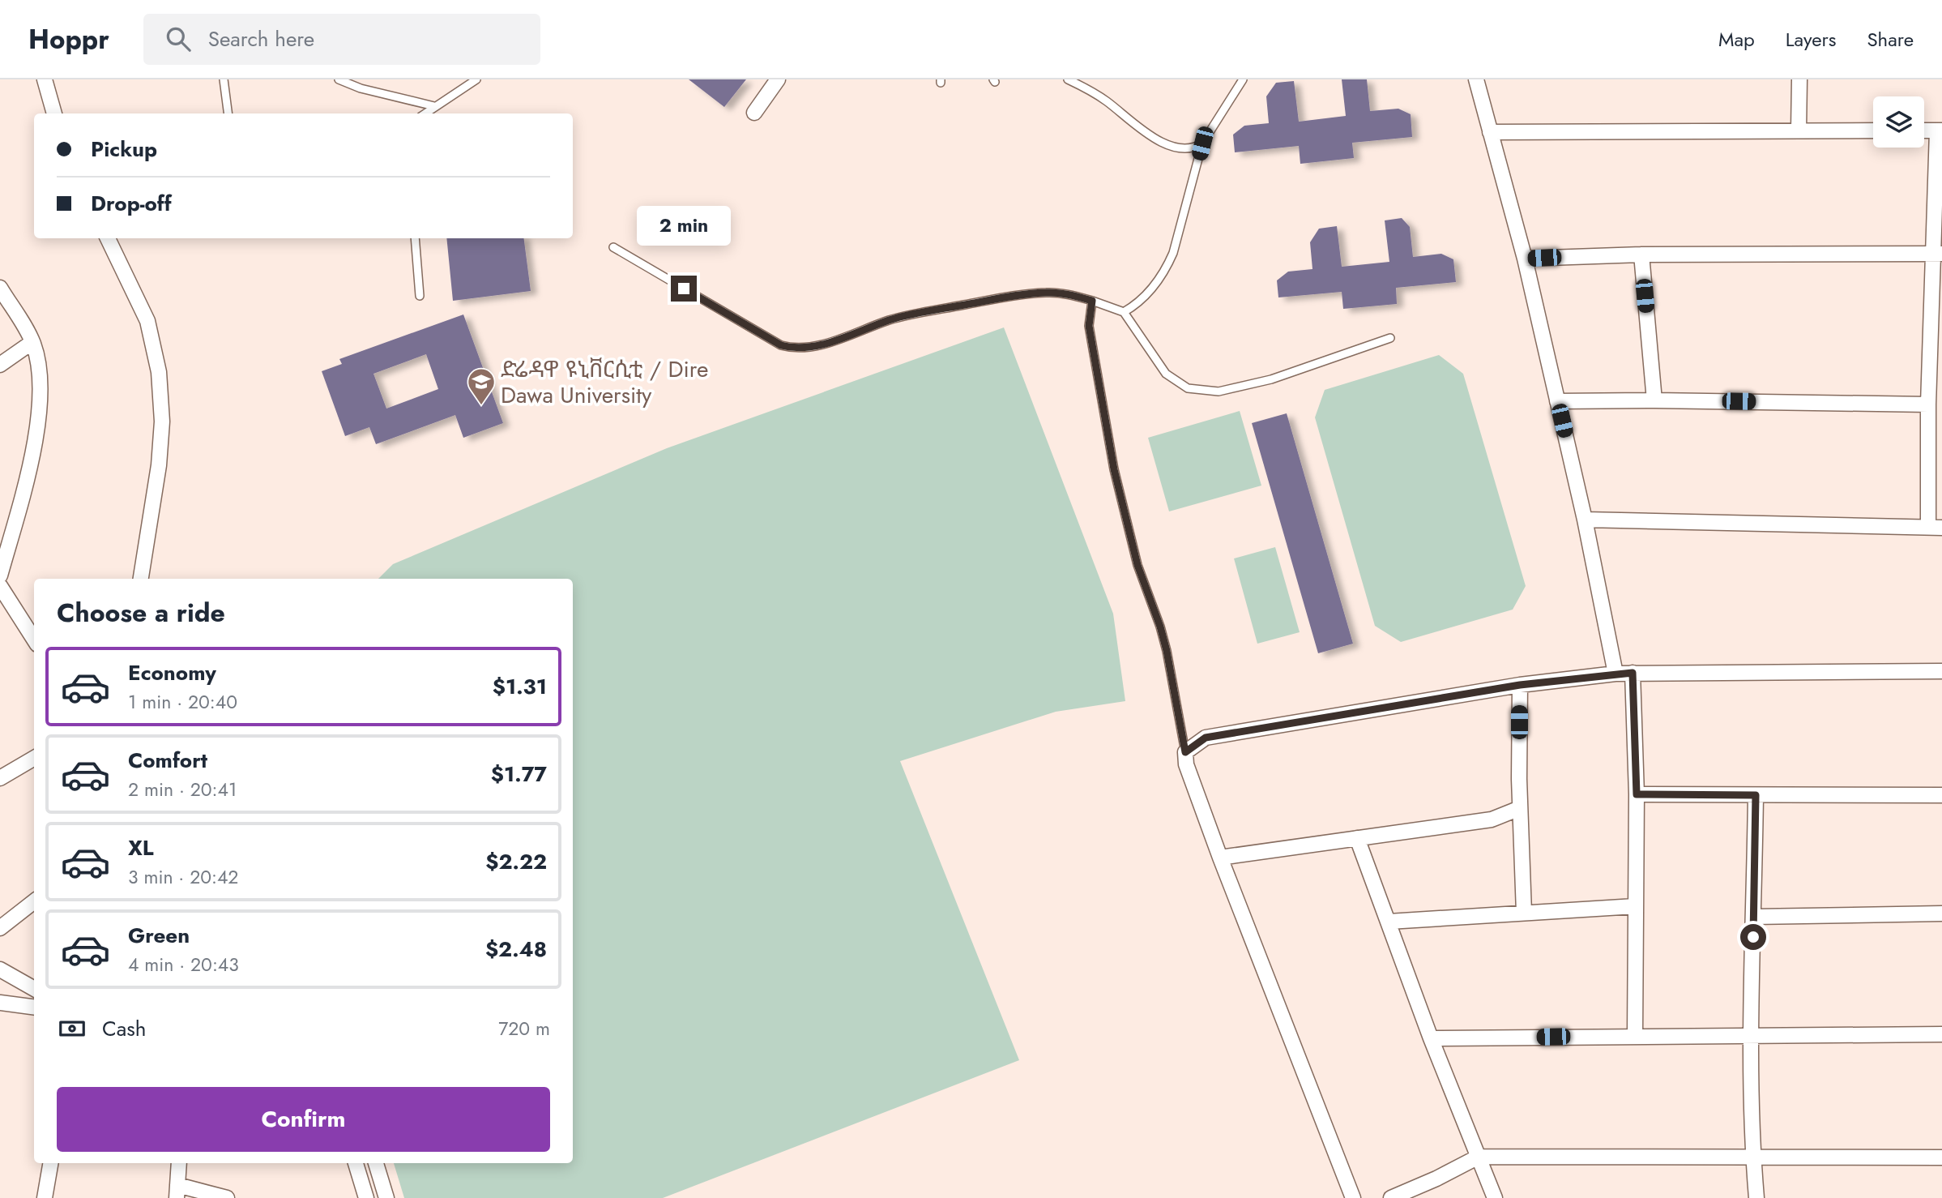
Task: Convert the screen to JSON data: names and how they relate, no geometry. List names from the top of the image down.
{
  "places": {
    "school or university": ["ድሬዳዋ ዩኒቨርሲቲ / Dire Dawa University"]
  },
  "page": {
    "header": "Hoppr",
    "search": "Search here",
    "nav": ["Map", "Layers", "Share"],
    "banner": ["Pickup", "Drop-off"],
    "bubble": "2 min",
    "heading": "Choose a ride",
    "list": [
      {
        "name": "Economy",
        "note": "1 min · 20:40",
        "value": "$1.31"
      },
      {
        "name": "Comfort",
        "note": "2 min · 20:41",
        "value": "$1.77"
      },
      {
        "name": "XL",
        "note": "3 min · 20:42",
        "value": "$2.22"
      },
      {
        "name": "Green",
        "note": "4 min · 20:43",
        "value": "$2.48"
      }
    ],
    "pay": ["Cash", "720 m"],
    "buttons": "Confirm"
  }
}
